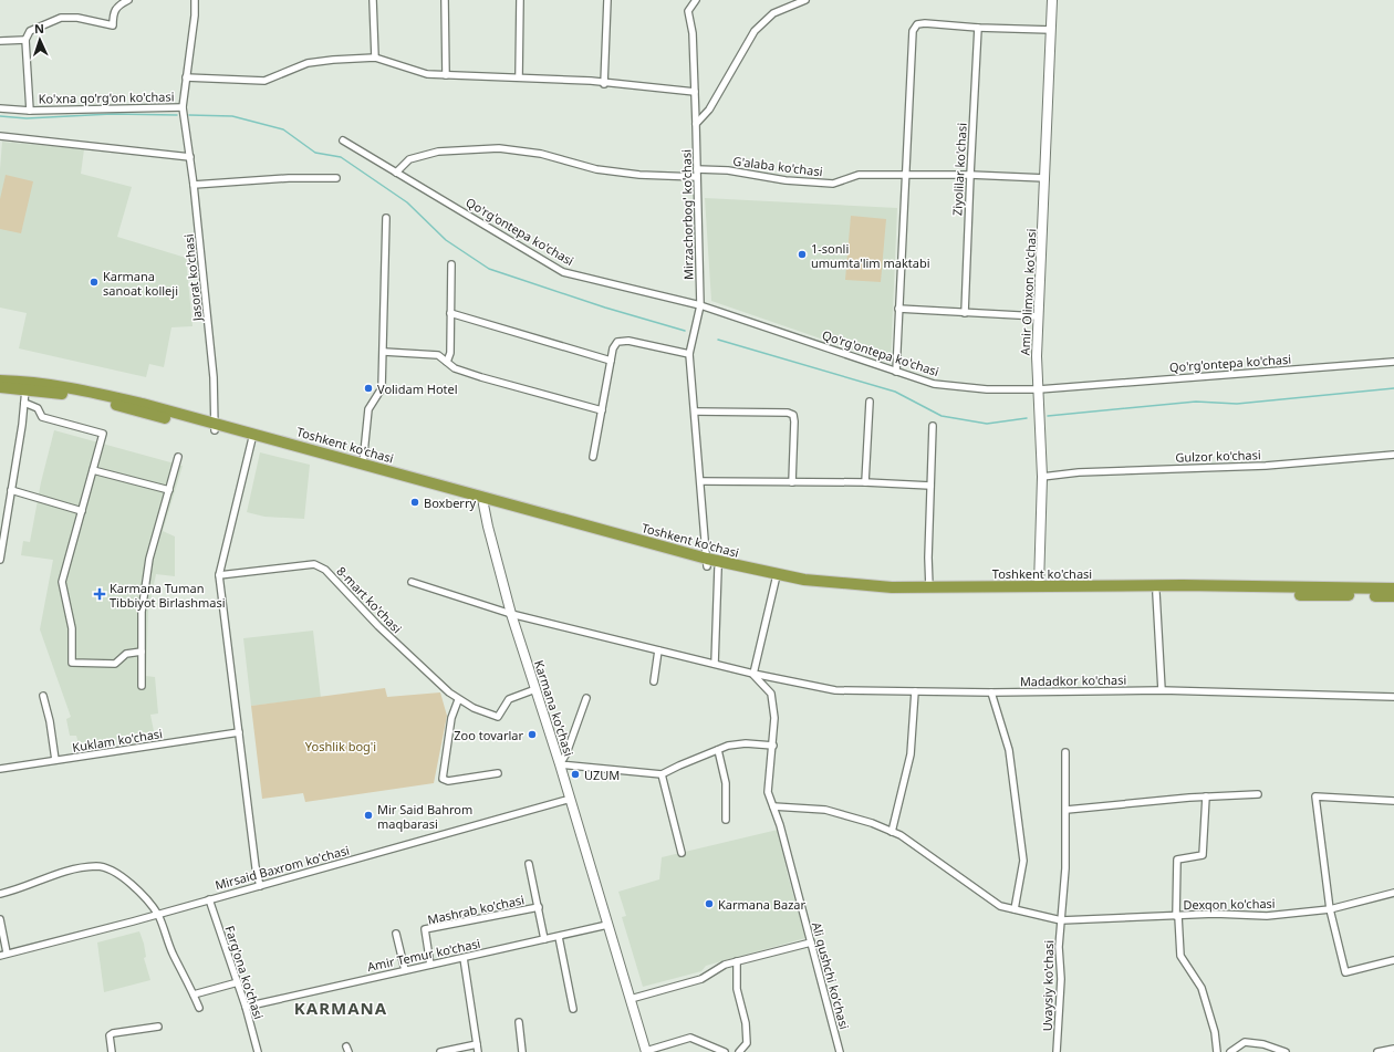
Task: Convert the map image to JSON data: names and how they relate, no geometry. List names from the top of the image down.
{
  "streets": {
    "highway": ["Toshkent ko'chasi"],
    "street": [
      "Ko'xna qo'rg'on ko'chasi",
      "G'alaba ko'chasi",
      "Ziyolilar ko'chasi",
      "Mirzachorbog' ko'chasi",
      "Qo'rg'ontepa ko'chasi",
      "Jasorat ko'chasi",
      "Amir Olimxon ko'chasi",
      "Gulzor ko'chasi",
      "8-mart ko'chasi",
      "Madadkor ko'chasi",
      "Karmana ko'chasi",
      "Kuklam ko'chasi",
      "Mirsaid Baxrom ko'chasi",
      "Dexqon ko'chasi",
      "Mashrab ko'chasi",
      "Amir Temur ko'chasi",
      "Farg'ona ko'chasi",
      "Ali qushchi ko'chasi",
      "Uvaysiy ko'chasi"
    ]
  },
  "crossings": [
    ["Ko'xna qo'rg'on ko'chasi", "Jasorat ko'chasi"],
    ["G'alaba ko'chasi", "Ziyolilar ko'chasi"],
    ["G'alaba ko'chasi", "Mirzachorbog' ko'chasi"],
    ["G'alaba ko'chasi", "Amir Olimxon ko'chasi"],
    ["Mirzachorbog' ko'chasi", "Qo'rg'ontepa ko'chasi"],
    ["Mirzachorbog' ko'chasi", "Toshkent ko'chasi"],
    ["Mirzachorbog' ko'chasi", "Madadkor ko'chasi"],
    ["Qo'rg'ontepa ko'chasi", "Amir Olimxon ko'chasi"],
    ["Jasorat ko'chasi", "Toshkent ko'chasi"],
    ["Amir Olimxon ko'chasi", "Toshkent ko'chasi"],
    ["Amir Olimxon ko'chasi", "Gulzor ko'chasi"],
    ["Toshkent ko'chasi", "Karmana ko'chasi"],
    ["8-mart ko'chasi", "Karmana ko'chasi"],
    ["Madadkor ko'chasi", "Karmana ko'chasi"],
    ["Madadkor ko'chasi", "Ali qushchi ko'chasi"],
    ["Karmana ko'chasi", "Mirsaid Baxrom ko'chasi"],
    ["Karmana ko'chasi", "Amir Temur ko'chasi"],
    ["Mirsaid Baxrom ko'chasi", "Farg'ona ko'chasi"],
    ["Dexqon ko'chasi", "Ali qushchi ko'chasi"],
    ["Dexqon ko'chasi", "Uvaysiy ko'chasi"],
    ["Mashrab ko'chasi", "Amir Temur ko'chasi"],
    ["Amir Temur ko'chasi", "Farg'ona ko'chasi"]
  ],
  "districts": ["KARMANA"],
  "parks": ["Yoshlik bog'i"],
  "places": {
    "other": [
      "1-sonli umumta'lim maktabi",
      "Karmana sanoat kolleji",
      "Volidam Hotel",
      "Boxberry",
      "Zoo tovarlar",
      "UZUM",
      "Mir Said Bahrom maqbarasi",
      "Karmana Bazar"
    ],
    "health": ["Karmana Tuman Tibbiyot Birlashmasi"]
  },
  "north": "top"
}
